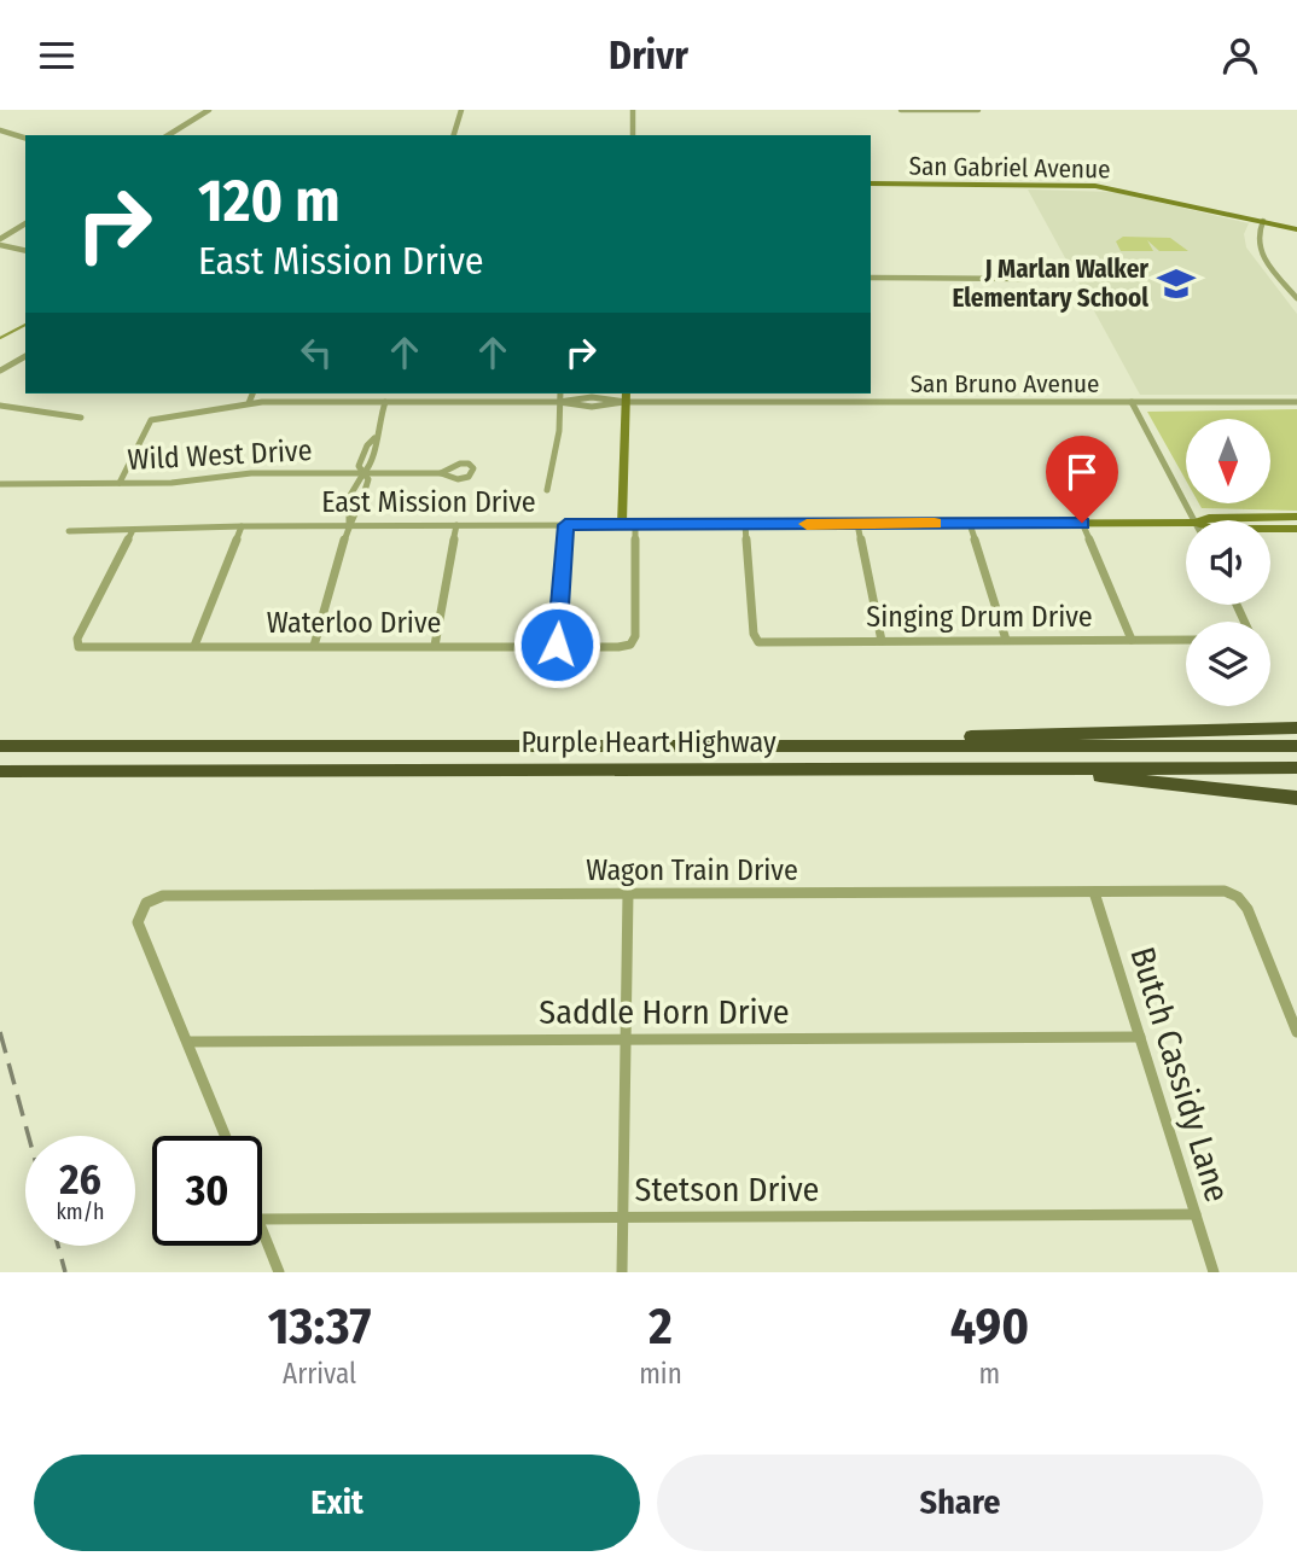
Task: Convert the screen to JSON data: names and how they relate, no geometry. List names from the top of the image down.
{
  "streets": {
    "highway": ["Purple Heart Highway"],
    "street": [
      "San Gabriel Avenue",
      "San Bruno Avenue",
      "Wild West Drive",
      "East Mission Drive",
      "Singing Drum Drive",
      "Waterloo Drive",
      "Wagon Train Drive",
      "Saddle Horn Drive",
      "Butch Cassidy Lane",
      "Stetson Drive"
    ]
  },
  "crossings": [
    ["San Bruno Avenue", "Wild West Drive"],
    ["East Mission Drive", "Singing Drum Drive"],
    ["East Mission Drive", "Waterloo Drive"],
    ["Wagon Train Drive", "Saddle Horn Drive"],
    ["Wagon Train Drive", "Butch Cassidy Lane"],
    ["Saddle Horn Drive", "Butch Cassidy Lane"],
    ["Butch Cassidy Lane", "Stetson Drive"]
  ],
  "places": {
    "school or university": ["J Marlan Walker Elementary School"]
  },
  "north": "bottom",
  "page": {
    "header": "Drivr",
    "turn": ["120 m", "East Mission Drive"],
    "speed": "26 km/h",
    "limit": "30",
    "eta": [
      "13:37",
      "Arrival",
      "2",
      "min",
      "490",
      "m"
    ],
    "buttons": ["Exit", "Share"]
  }
}
